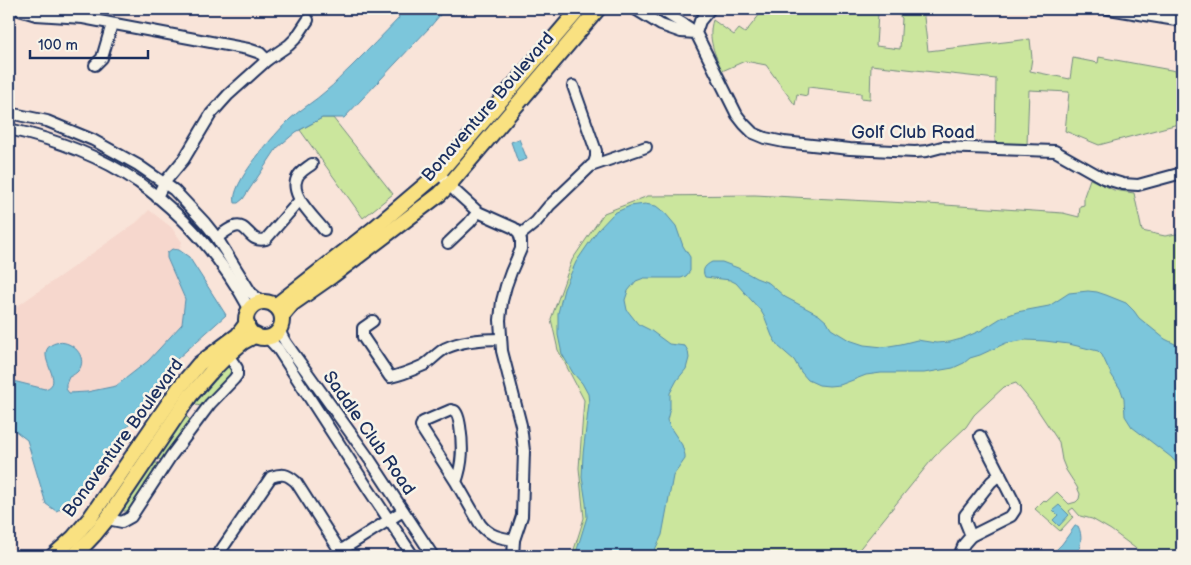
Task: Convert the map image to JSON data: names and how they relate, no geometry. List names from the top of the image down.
{
  "streets": {
    "main road": ["Bonaventure Boulevard"],
    "street": ["Golf Club Road", "Saddle Club Road"]
  },
  "crossings": [
    ["Bonaventure Boulevard", "Saddle Club Road"]
  ],
  "scale_bar": "100 m"
}
